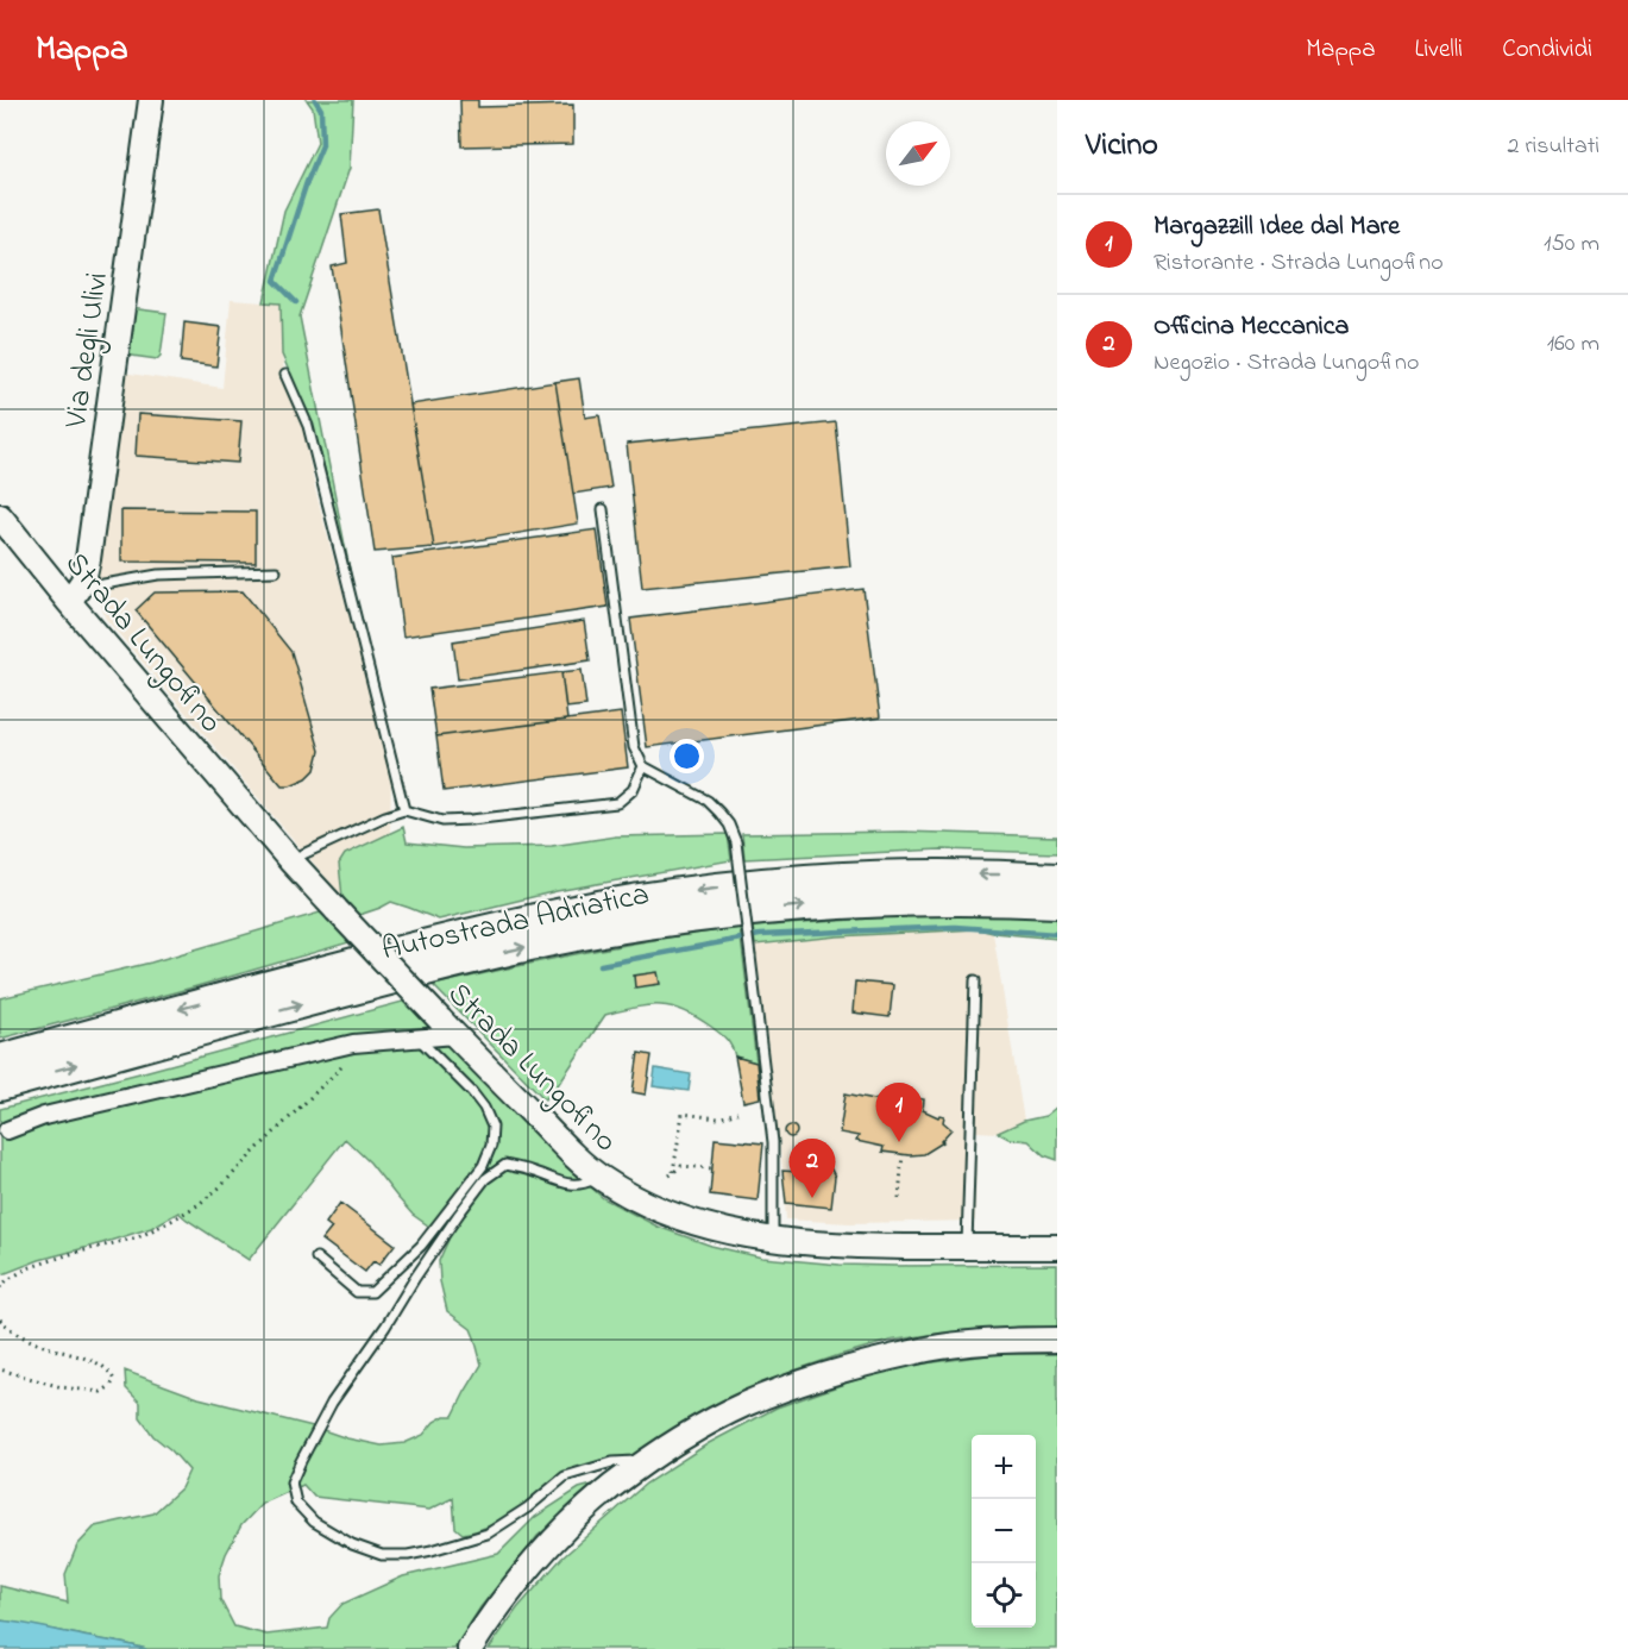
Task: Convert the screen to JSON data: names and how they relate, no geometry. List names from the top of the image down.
{
  "streets": {
    "highway": ["Autostrada Adriatica"],
    "main road": ["Via degli Ulivi", "Strada Lungofino"]
  },
  "crossings": [
    ["Via degli Ulivi", "Strada Lungofino"]
  ],
  "north": "top right",
  "page": {
    "header": "Mappa",
    "nav": ["Mappa", "Livelli", "Condividi"],
    "heading": ["Vicino", "2 risultati"],
    "list": [
      {
        "mark": "1",
        "name": "Margazzill Idee dal Mare",
        "note": "Ristorante · Strada Lungofino",
        "value": "150 m"
      },
      {
        "mark": "2",
        "name": "Officina Meccanica",
        "note": "Negozio · Strada Lungofino",
        "value": "160 m"
      }
    ],
    "pins": ["1", "2"],
    "map_buttons": ["+", "−"]
  }
}
